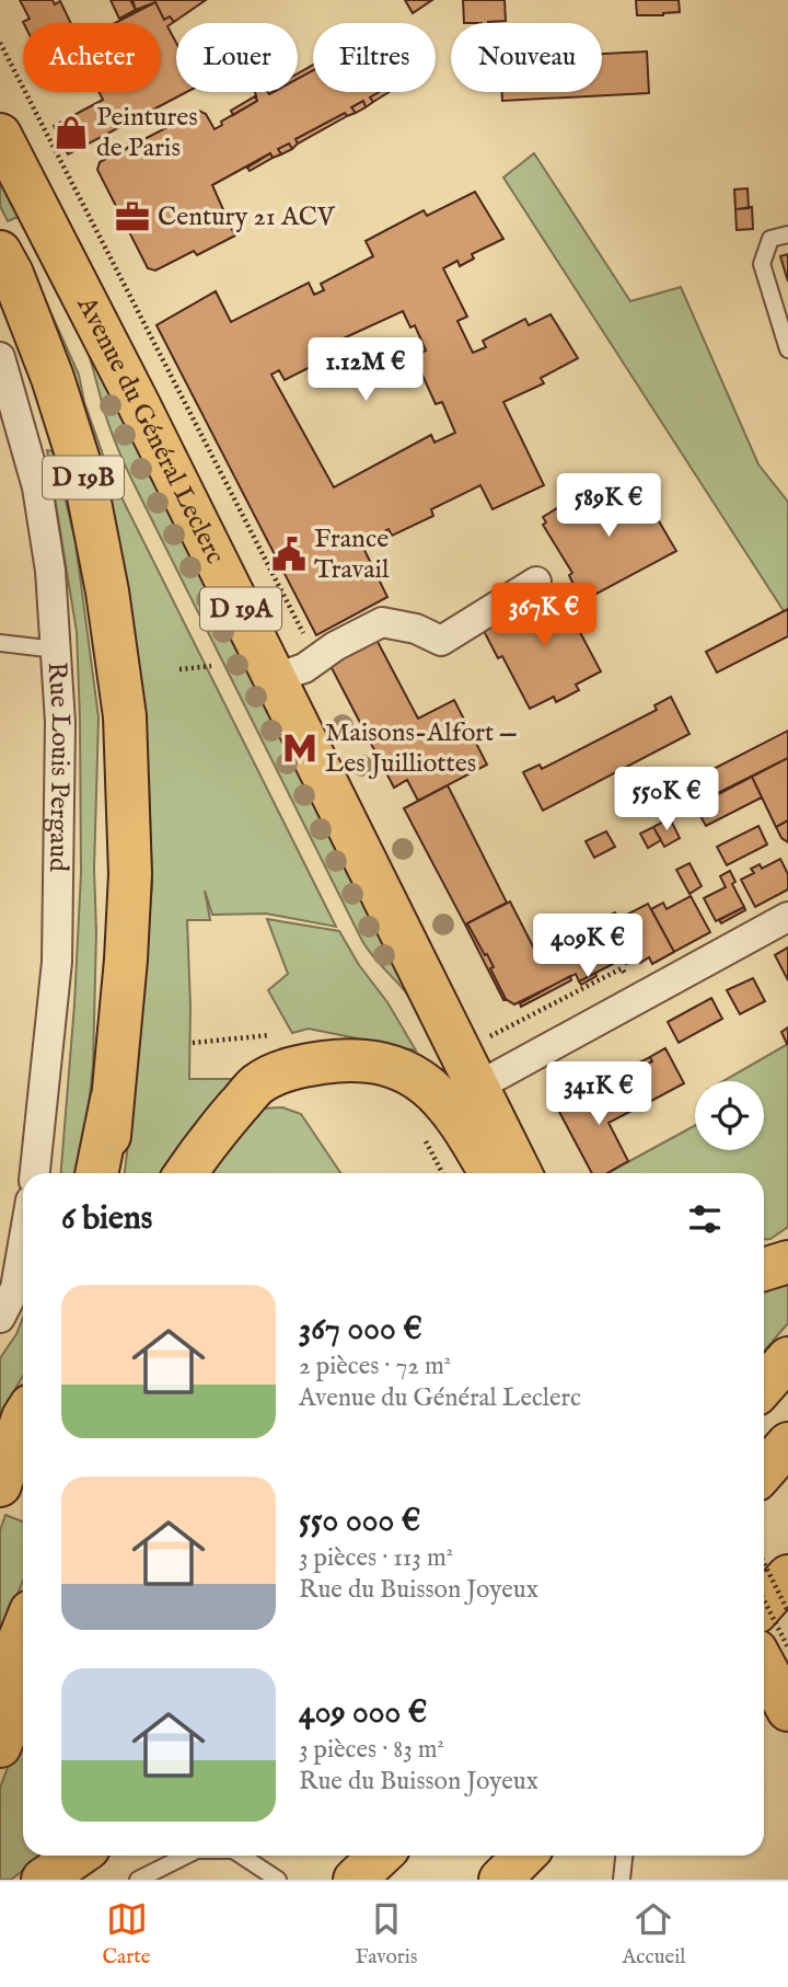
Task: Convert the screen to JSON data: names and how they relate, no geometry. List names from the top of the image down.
{
  "streets": {
    "main road": ["Avenue du Général Leclerc", "D 19B", "D 19A"],
    "street": ["Rue Louis Pergaud"]
  },
  "places": {
    "shop": ["Peintures de Paris"],
    "office": ["Century 21 ACV"],
    "public building": ["France Travail"],
    "metro station": ["Maisons-Alfort — Les Juilliottes"]
  },
  "page": {
    "chip": [
      "Acheter",
      "Louer",
      "Filtres",
      "Nouveau"
    ],
    "price": [
      "1.12M €",
      "589K €",
      "367K €",
      "550K €",
      "409K €",
      "341K €"
    ],
    "heading": "6 biens",
    "list": [
      {
        "name": "367 000 €",
        "note": "2 pièces · 72 m² · Avenue du Général Leclerc"
      },
      {
        "name": "550 000 €",
        "note": "3 pièces · 113 m² · Rue du Buisson Joyeux"
      },
      {
        "name": "409 000 €",
        "note": "3 pièces · 83 m² · Rue du Buisson Joyeux"
      }
    ],
    "tabs": ["Carte", "Favoris", "Accueil"]
  }
}
